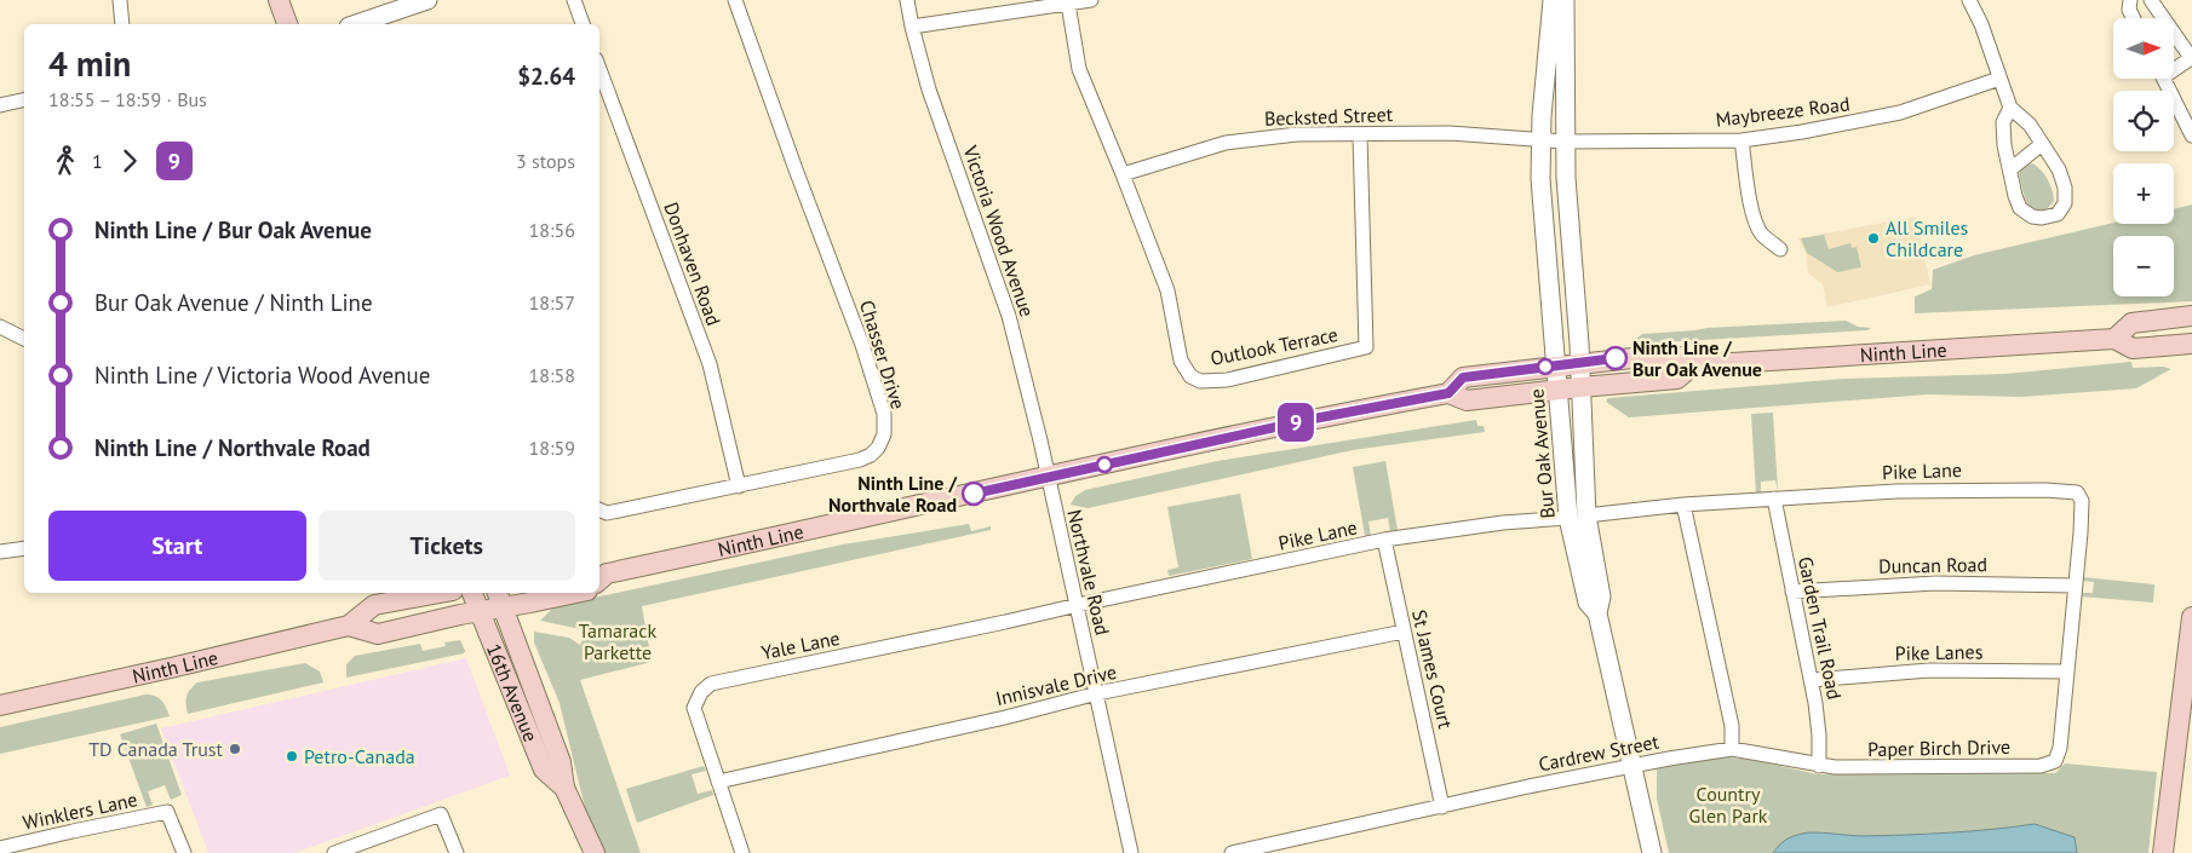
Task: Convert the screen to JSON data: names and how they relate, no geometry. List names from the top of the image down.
{
  "streets": {
    "main road": ["Ninth Line", "16th Avenue"],
    "street": [
      "Maybreeze Road",
      "Becksted Street",
      "Victoria Wood Avenue",
      "Donhaven Road",
      "Outlook Terrace",
      "Chasser Drive",
      "Bur Oak Avenue",
      "Pike Lane",
      "Duncan Road",
      "Northvale Road",
      "Garden Trail Road",
      "Yale Lane",
      "Pike Lanes",
      "St James Court",
      "Innisvale Drive",
      "Paper Birch Drive",
      "Cardrew Street",
      "Winklers Lane"
    ]
  },
  "crossings": [
    ["Maybreeze Road", "Bur Oak Avenue"],
    ["Becksted Street", "Outlook Terrace"],
    ["Becksted Street", "Bur Oak Avenue"],
    ["Victoria Wood Avenue", "Ninth Line"],
    ["Victoria Wood Avenue", "Northvale Road"],
    ["Donhaven Road", "Chasser Drive"],
    ["Ninth Line", "Bur Oak Avenue"],
    ["Ninth Line", "Northvale Road"],
    ["Bur Oak Avenue", "Pike Lane"],
    ["Bur Oak Avenue", "Cardrew Street"],
    ["Pike Lane", "Duncan Road"],
    ["Pike Lane", "Northvale Road"],
    ["Pike Lane", "Garden Trail Road"],
    ["Pike Lane", "Yale Lane"],
    ["Pike Lane", "Pike Lanes"],
    ["Pike Lane", "St James Court"],
    ["Pike Lane", "Paper Birch Drive"],
    ["Duncan Road", "Garden Trail Road"],
    ["Northvale Road", "Yale Lane"],
    ["Northvale Road", "Innisvale Drive"],
    ["Garden Trail Road", "Pike Lanes"],
    ["Garden Trail Road", "Paper Birch Drive"],
    ["Yale Lane", "Innisvale Drive"],
    ["Pike Lanes", "Paper Birch Drive"],
    ["St James Court", "Innisvale Drive"],
    ["St James Court", "Cardrew Street"],
    ["Paper Birch Drive", "Cardrew Street"]
  ],
  "parks": ["Tamarack Parkette", "Country Glen Park"],
  "places": [
    "All Smiles Childcare",
    "Ninth Line / Bur Oak Avenue",
    "Ninth Line / Northvale Road",
    "TD Canada Trust",
    "Petro-Canada"
  ],
  "lines": ["bus line 9"],
  "north": "right",
  "page": {
    "on_map": "9",
    "map_buttons": ["+", "−"],
    "heading": ["4 min", "18:55 – 18:59 · Bus", "$2.64"],
    "legs": ["1", "9", "3 stops"],
    "list": [
      {
        "name": "Ninth Line / Bur Oak Avenue",
        "value": "18:56"
      },
      {
        "name": "Bur Oak Avenue / Ninth Line",
        "value": "18:57"
      },
      {
        "name": "Ninth Line / Victoria Wood Avenue",
        "value": "18:58"
      },
      {
        "name": "Ninth Line / Northvale Road",
        "value": "18:59"
      }
    ],
    "buttons": ["Start", "Tickets"]
  }
}
